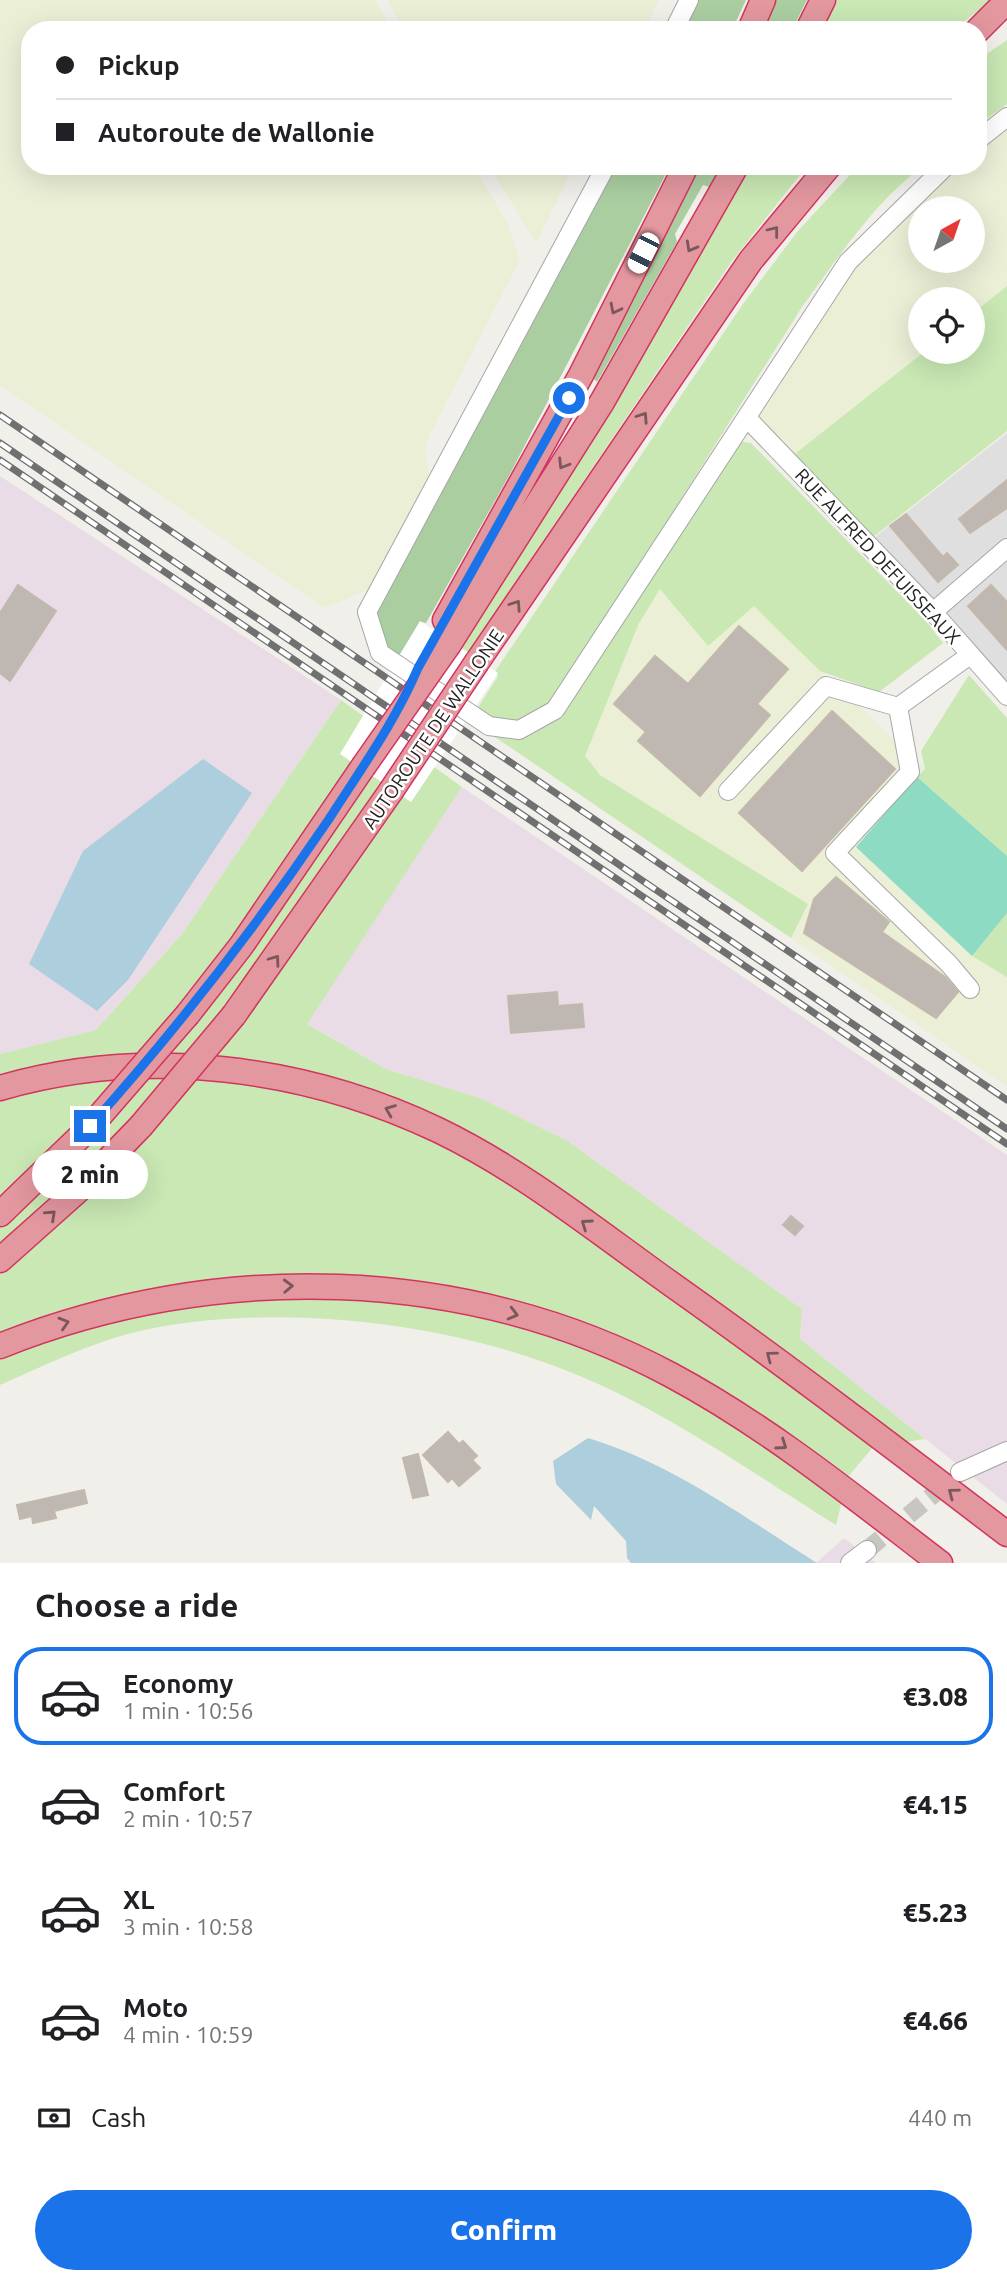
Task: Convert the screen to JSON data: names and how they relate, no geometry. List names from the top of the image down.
{
  "streets": {
    "highway": ["AUTOROUTE DE WALLONIE"],
    "street": ["RUE ALFRED DEFUISSEAUX"]
  },
  "north": "top right",
  "page": {
    "banner": ["Pickup", "Autoroute de Wallonie"],
    "bubble": "2 min",
    "heading": "Choose a ride",
    "list": [
      {
        "name": "Economy",
        "note": "1 min · 10:56",
        "value": "€3.08"
      },
      {
        "name": "Comfort",
        "note": "2 min · 10:57",
        "value": "€4.15"
      },
      {
        "name": "XL",
        "note": "3 min · 10:58",
        "value": "€5.23"
      },
      {
        "name": "Moto",
        "note": "4 min · 10:59",
        "value": "€4.66"
      }
    ],
    "pay": ["Cash", "440 m"],
    "buttons": "Confirm"
  }
}
